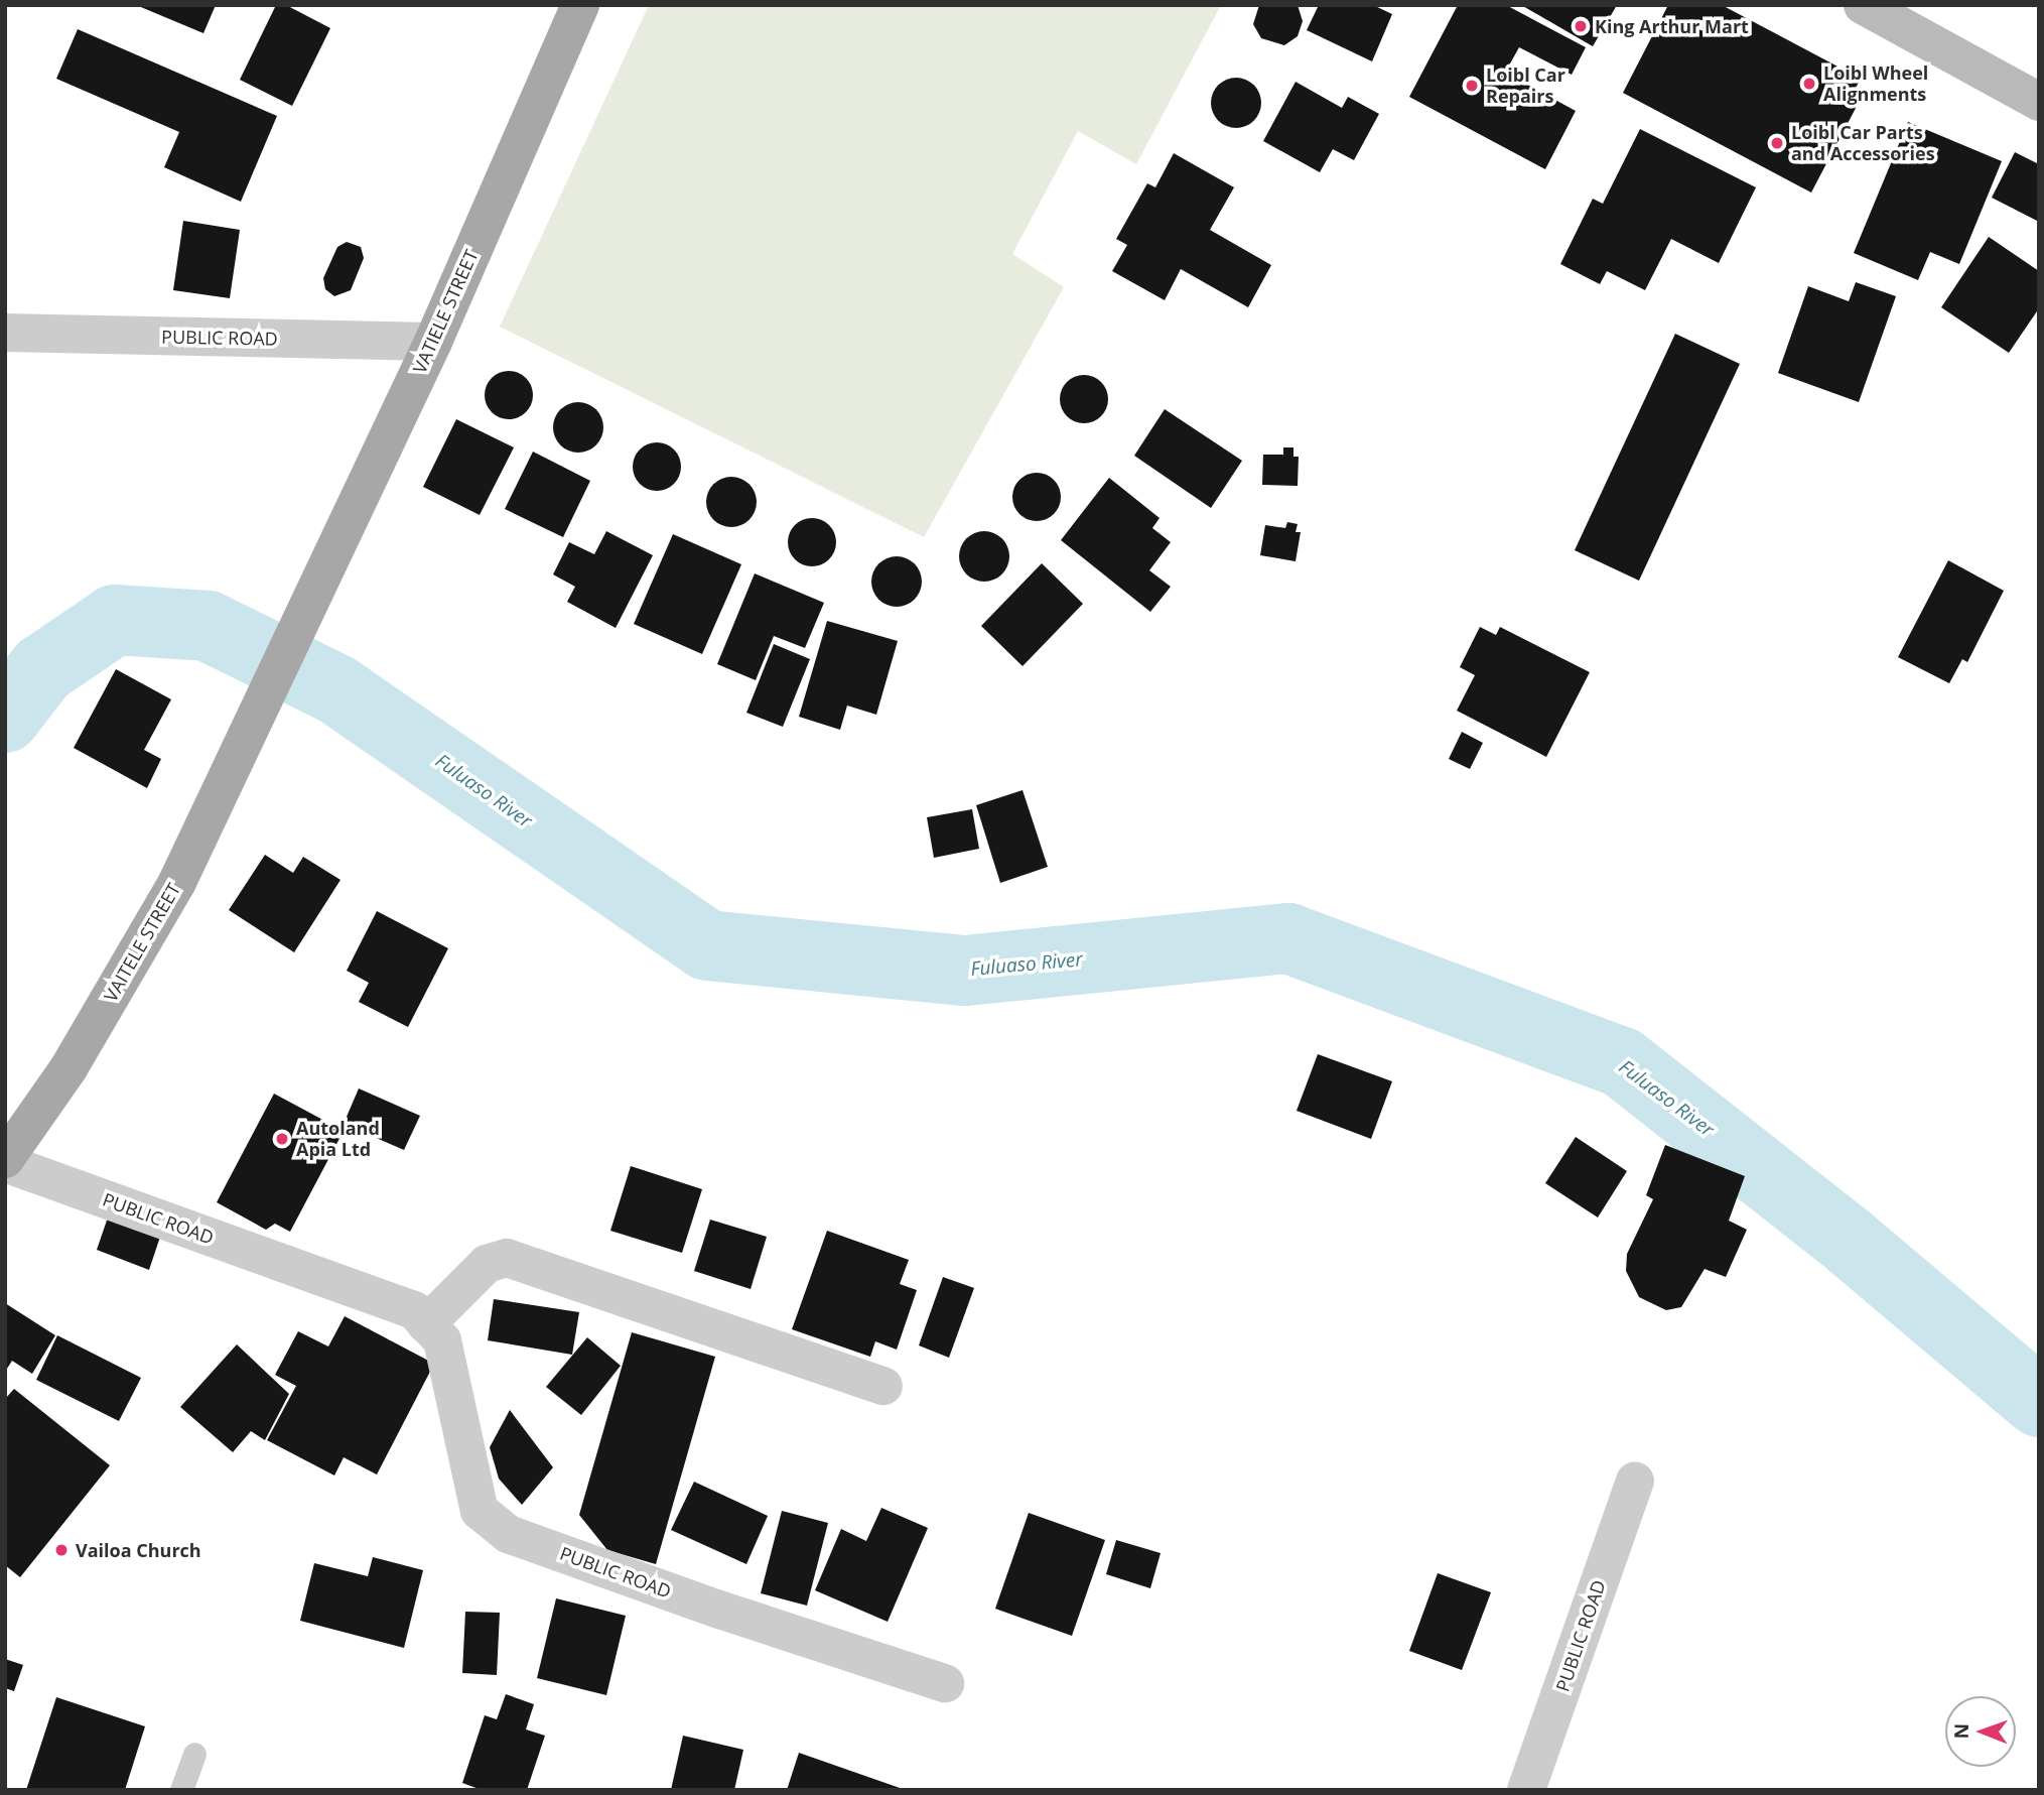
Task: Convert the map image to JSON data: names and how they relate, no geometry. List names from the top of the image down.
{
  "streets": {
    "main road": ["VATIELE STREET", "VAITELE STREET"],
    "street": ["PUBLIC ROAD"]
  },
  "crossings": [
    ["VATIELE STREET", "PUBLIC ROAD"],
    ["VATIELE STREET", "VAITELE STREET"],
    ["PUBLIC ROAD", "VAITELE STREET"]
  ],
  "water": ["Fuluaso River"],
  "places": [
    "King Arthur Mart",
    "Loibl Wheel Alignments",
    "Loibl Car Repairs",
    "Loibl Car Parts and Accessories",
    "Autoland Apia Ltd",
    "Vailoa Church"
  ],
  "north": "left"
}
